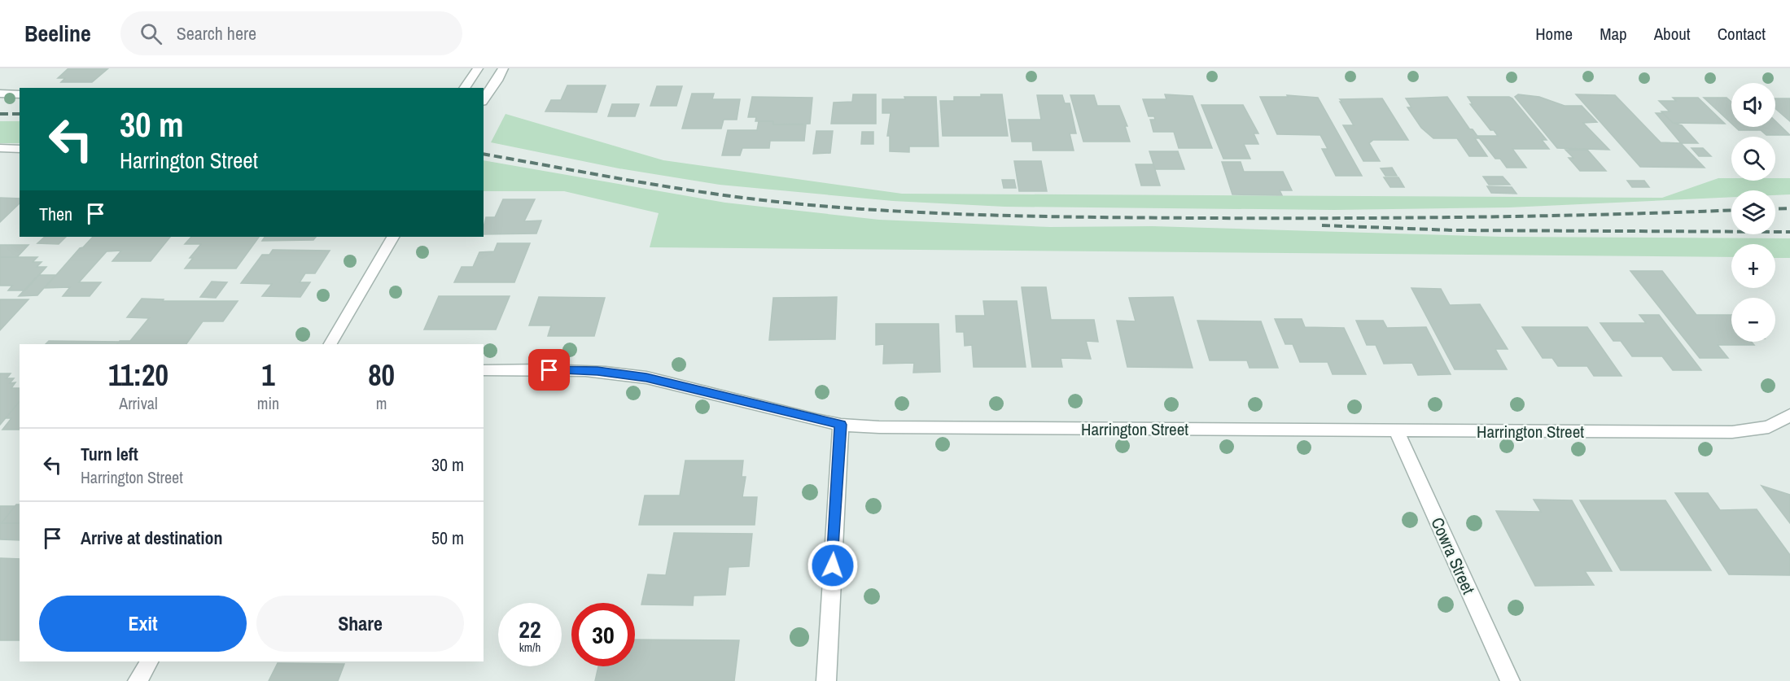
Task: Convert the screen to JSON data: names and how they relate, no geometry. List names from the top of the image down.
{
  "streets": {
    "street": ["Harrington Street", "Cowra Street"]
  },
  "crossings": [
    ["Harrington Street", "Cowra Street"]
  ],
  "page": {
    "header": "Beeline",
    "search": "Search here",
    "nav": [
      "Home",
      "Map",
      "About",
      "Contact"
    ],
    "map_buttons": ["+", "−"],
    "turn": ["30 m", "Harrington Street"],
    "then": "Then",
    "eta": [
      "11:20",
      "Arrival",
      "1",
      "min",
      "80",
      "m"
    ],
    "list": [
      {
        "name": "Turn left",
        "note": "Harrington Street",
        "value": "30 m"
      },
      {
        "name": "Arrive at destination",
        "value": "50 m"
      }
    ],
    "buttons": ["Exit", "Share"],
    "speed": "22 km/h",
    "limit": "30"
  }
}
